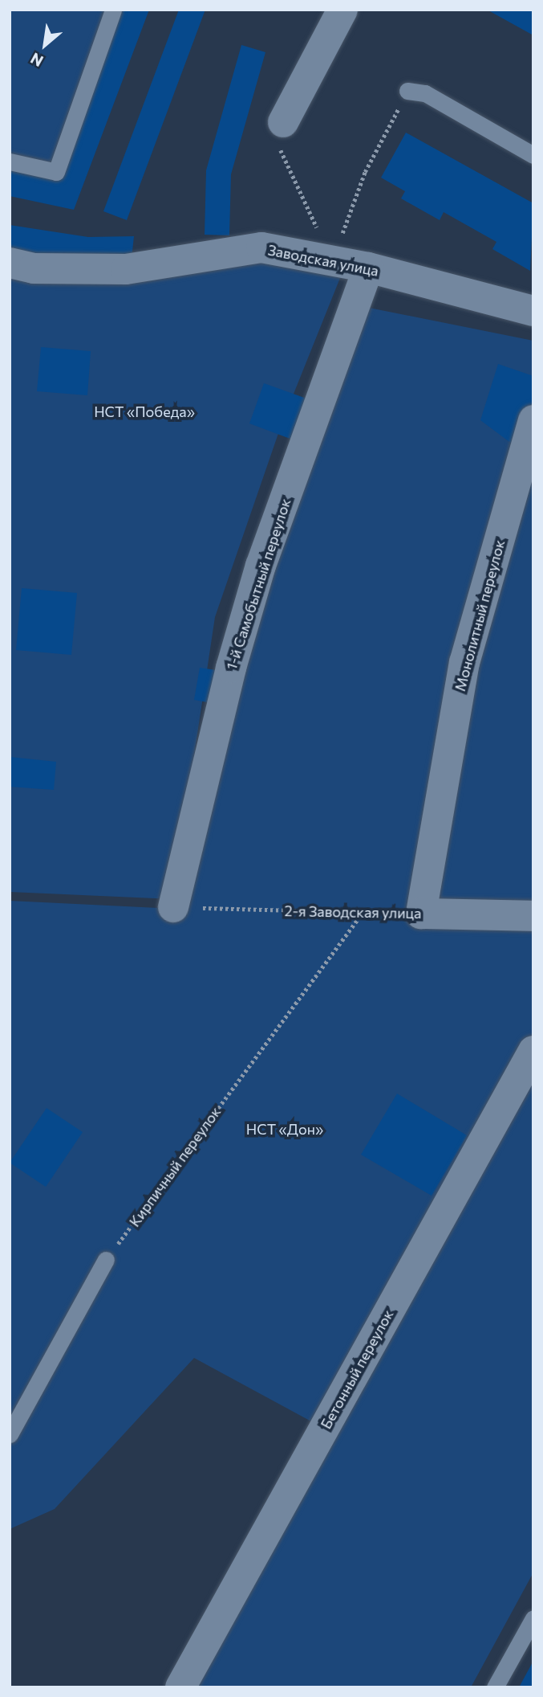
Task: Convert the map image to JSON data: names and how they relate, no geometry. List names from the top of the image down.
{
  "streets": {
    "street": [
      "Заводская улица",
      "1-й Самобытный переулок",
      "Монолитный переулок",
      "2-я Заводская улица",
      "Бетонный переулок"
    ],
    "path": ["Кирпичный переулок"]
  },
  "crossings": [
    ["Заводская улица", "1-й Самобытный переулок"],
    ["1-й Самобытный переулок", "2-я Заводская улица"],
    ["Монолитный переулок", "2-я Заводская улица"],
    ["2-я Заводская улица", "Кирпичный переулок"]
  ],
  "parks": ["НСТ «Победа»", "НСТ «Дон»"],
  "north": "bottom left"
}
